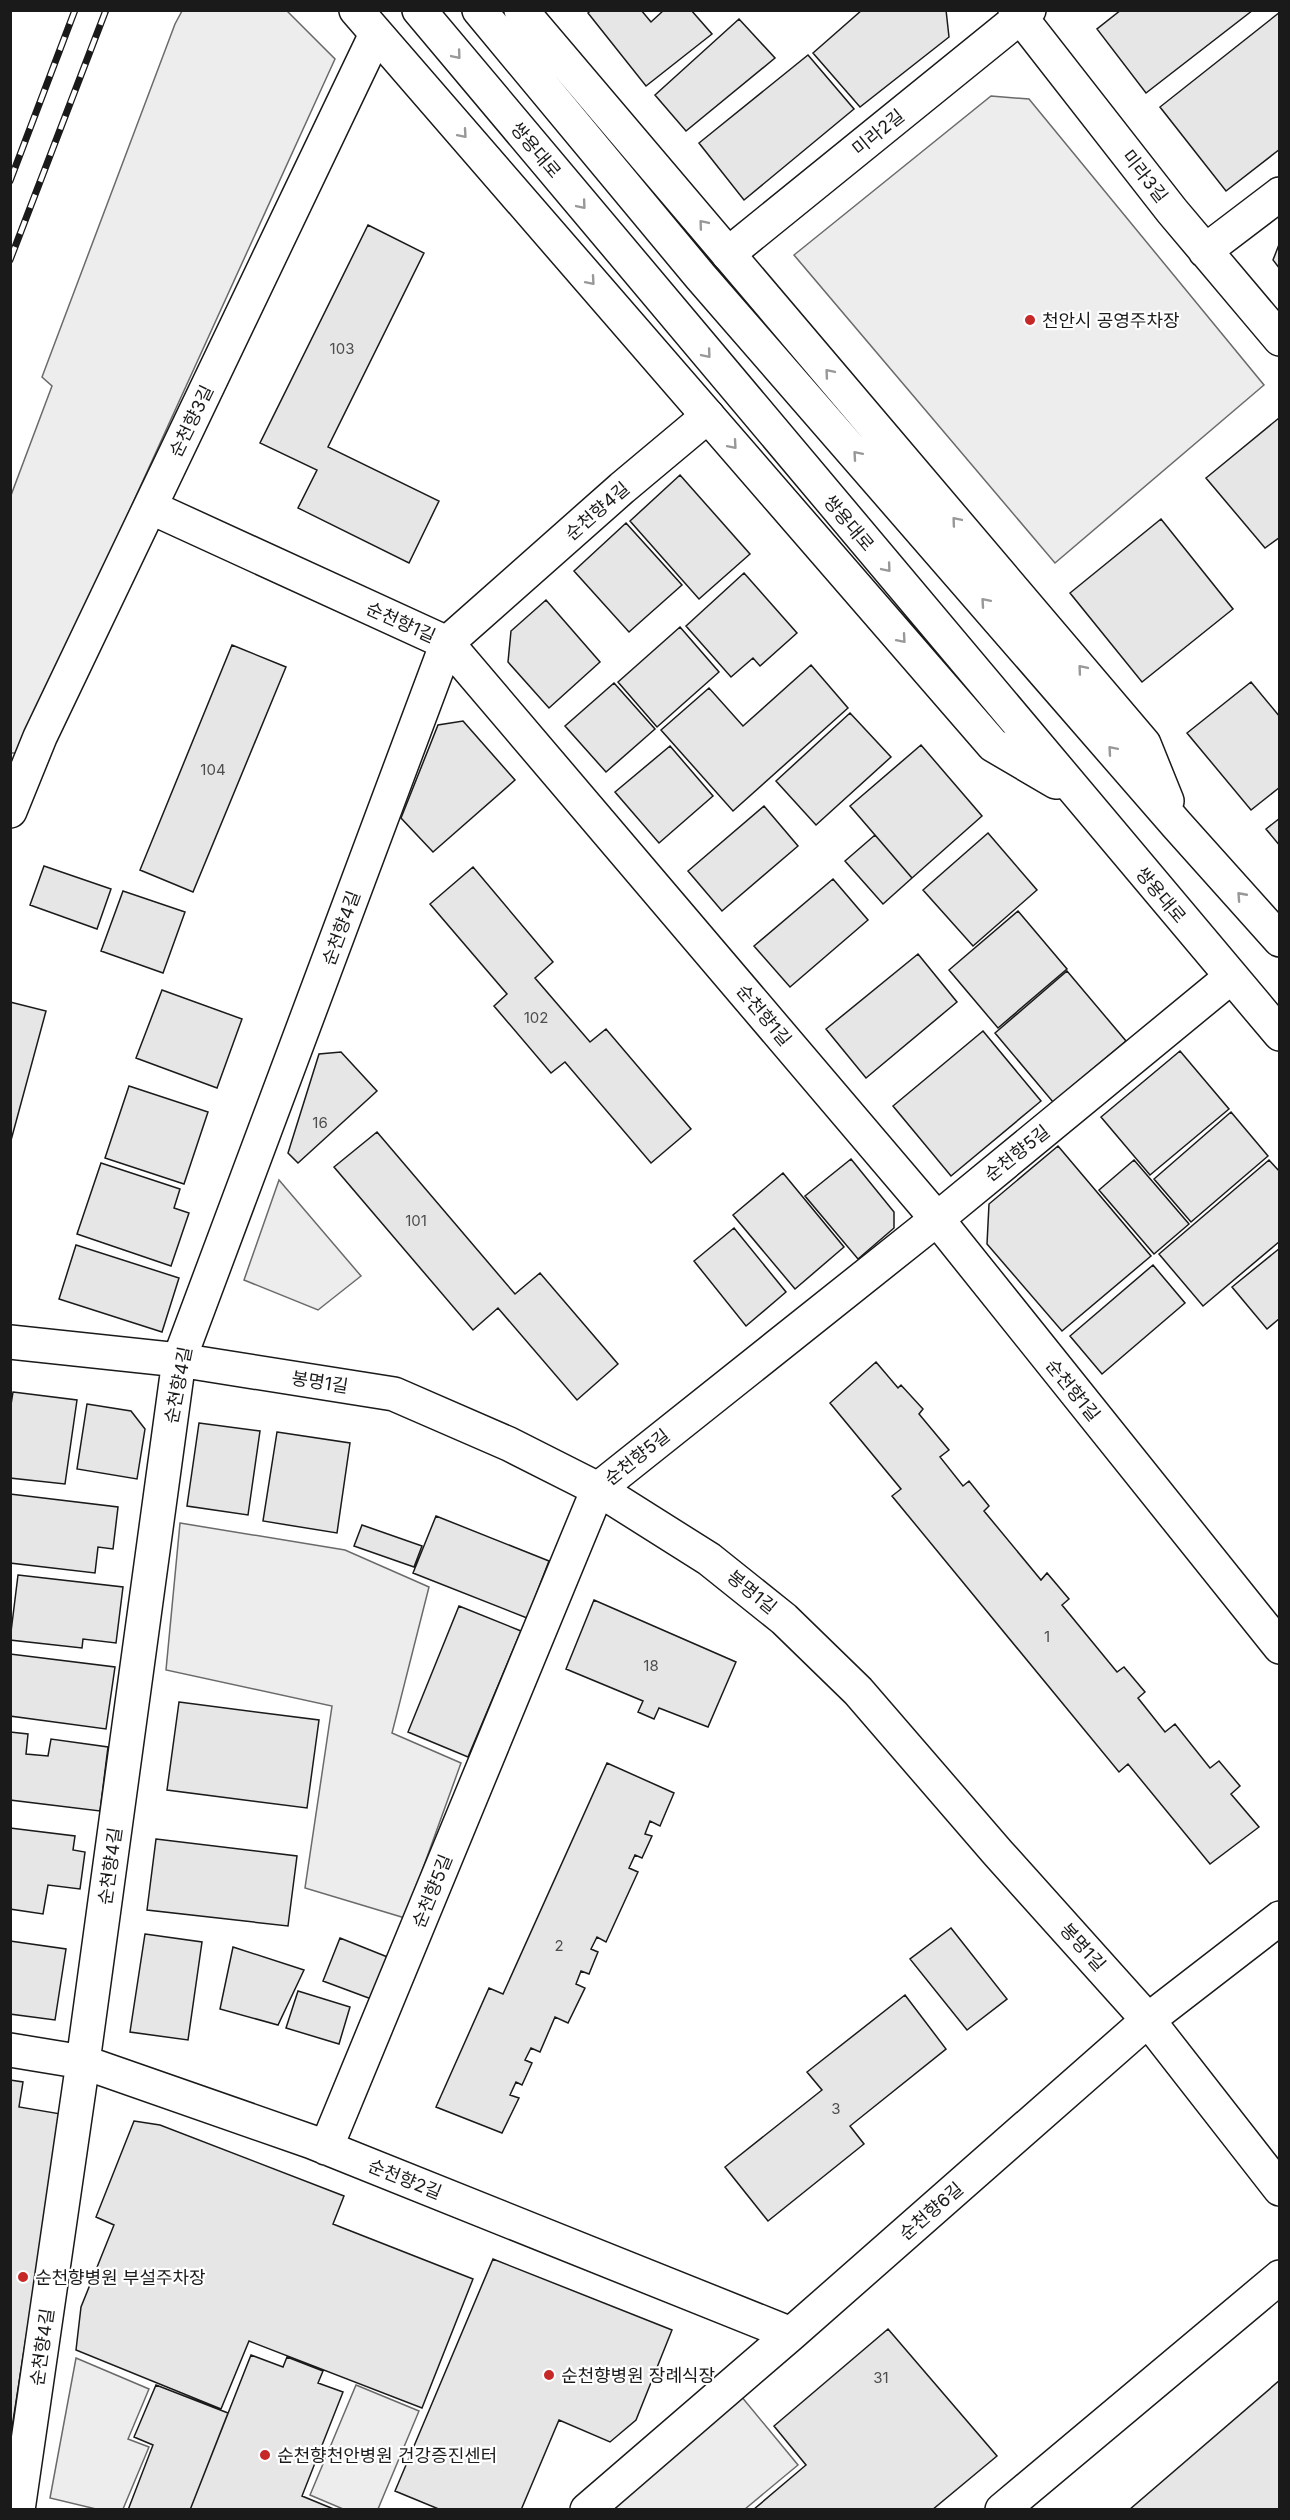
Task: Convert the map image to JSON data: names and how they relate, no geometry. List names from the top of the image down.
{
  "streets": {
    "street": [
      "미라2길",
      "쌍용대로",
      "미라3길",
      "순천향3길",
      "순천향4길",
      "순천향1길",
      "순천향5길",
      "봉명1길",
      "순천향2길",
      "순천향6길"
    ]
  },
  "crossings": [
    ["미라2길", "미라3길"],
    ["쌍용대로", "순천향5길"],
    ["순천향3길", "순천향1길"],
    ["순천향4길", "순천향1길"],
    ["순천향4길", "봉명1길"],
    ["순천향4길", "순천향2길"],
    ["순천향1길", "순천향5길"],
    ["순천향5길", "봉명1길"],
    ["순천향5길", "순천향2길"],
    ["봉명1길", "순천향6길"],
    ["순천향2길", "순천향6길"]
  ],
  "places": [
    "천안시 공영주차장",
    "순천향병원 부설주차장",
    "순천향병원 장례식장",
    "순천향천안병원 건강증진센터"
  ],
  "house_numbers": [
    "103",
    "104",
    "102",
    "16",
    "101",
    "1",
    "18",
    "2",
    "3",
    "31"
  ]
}
